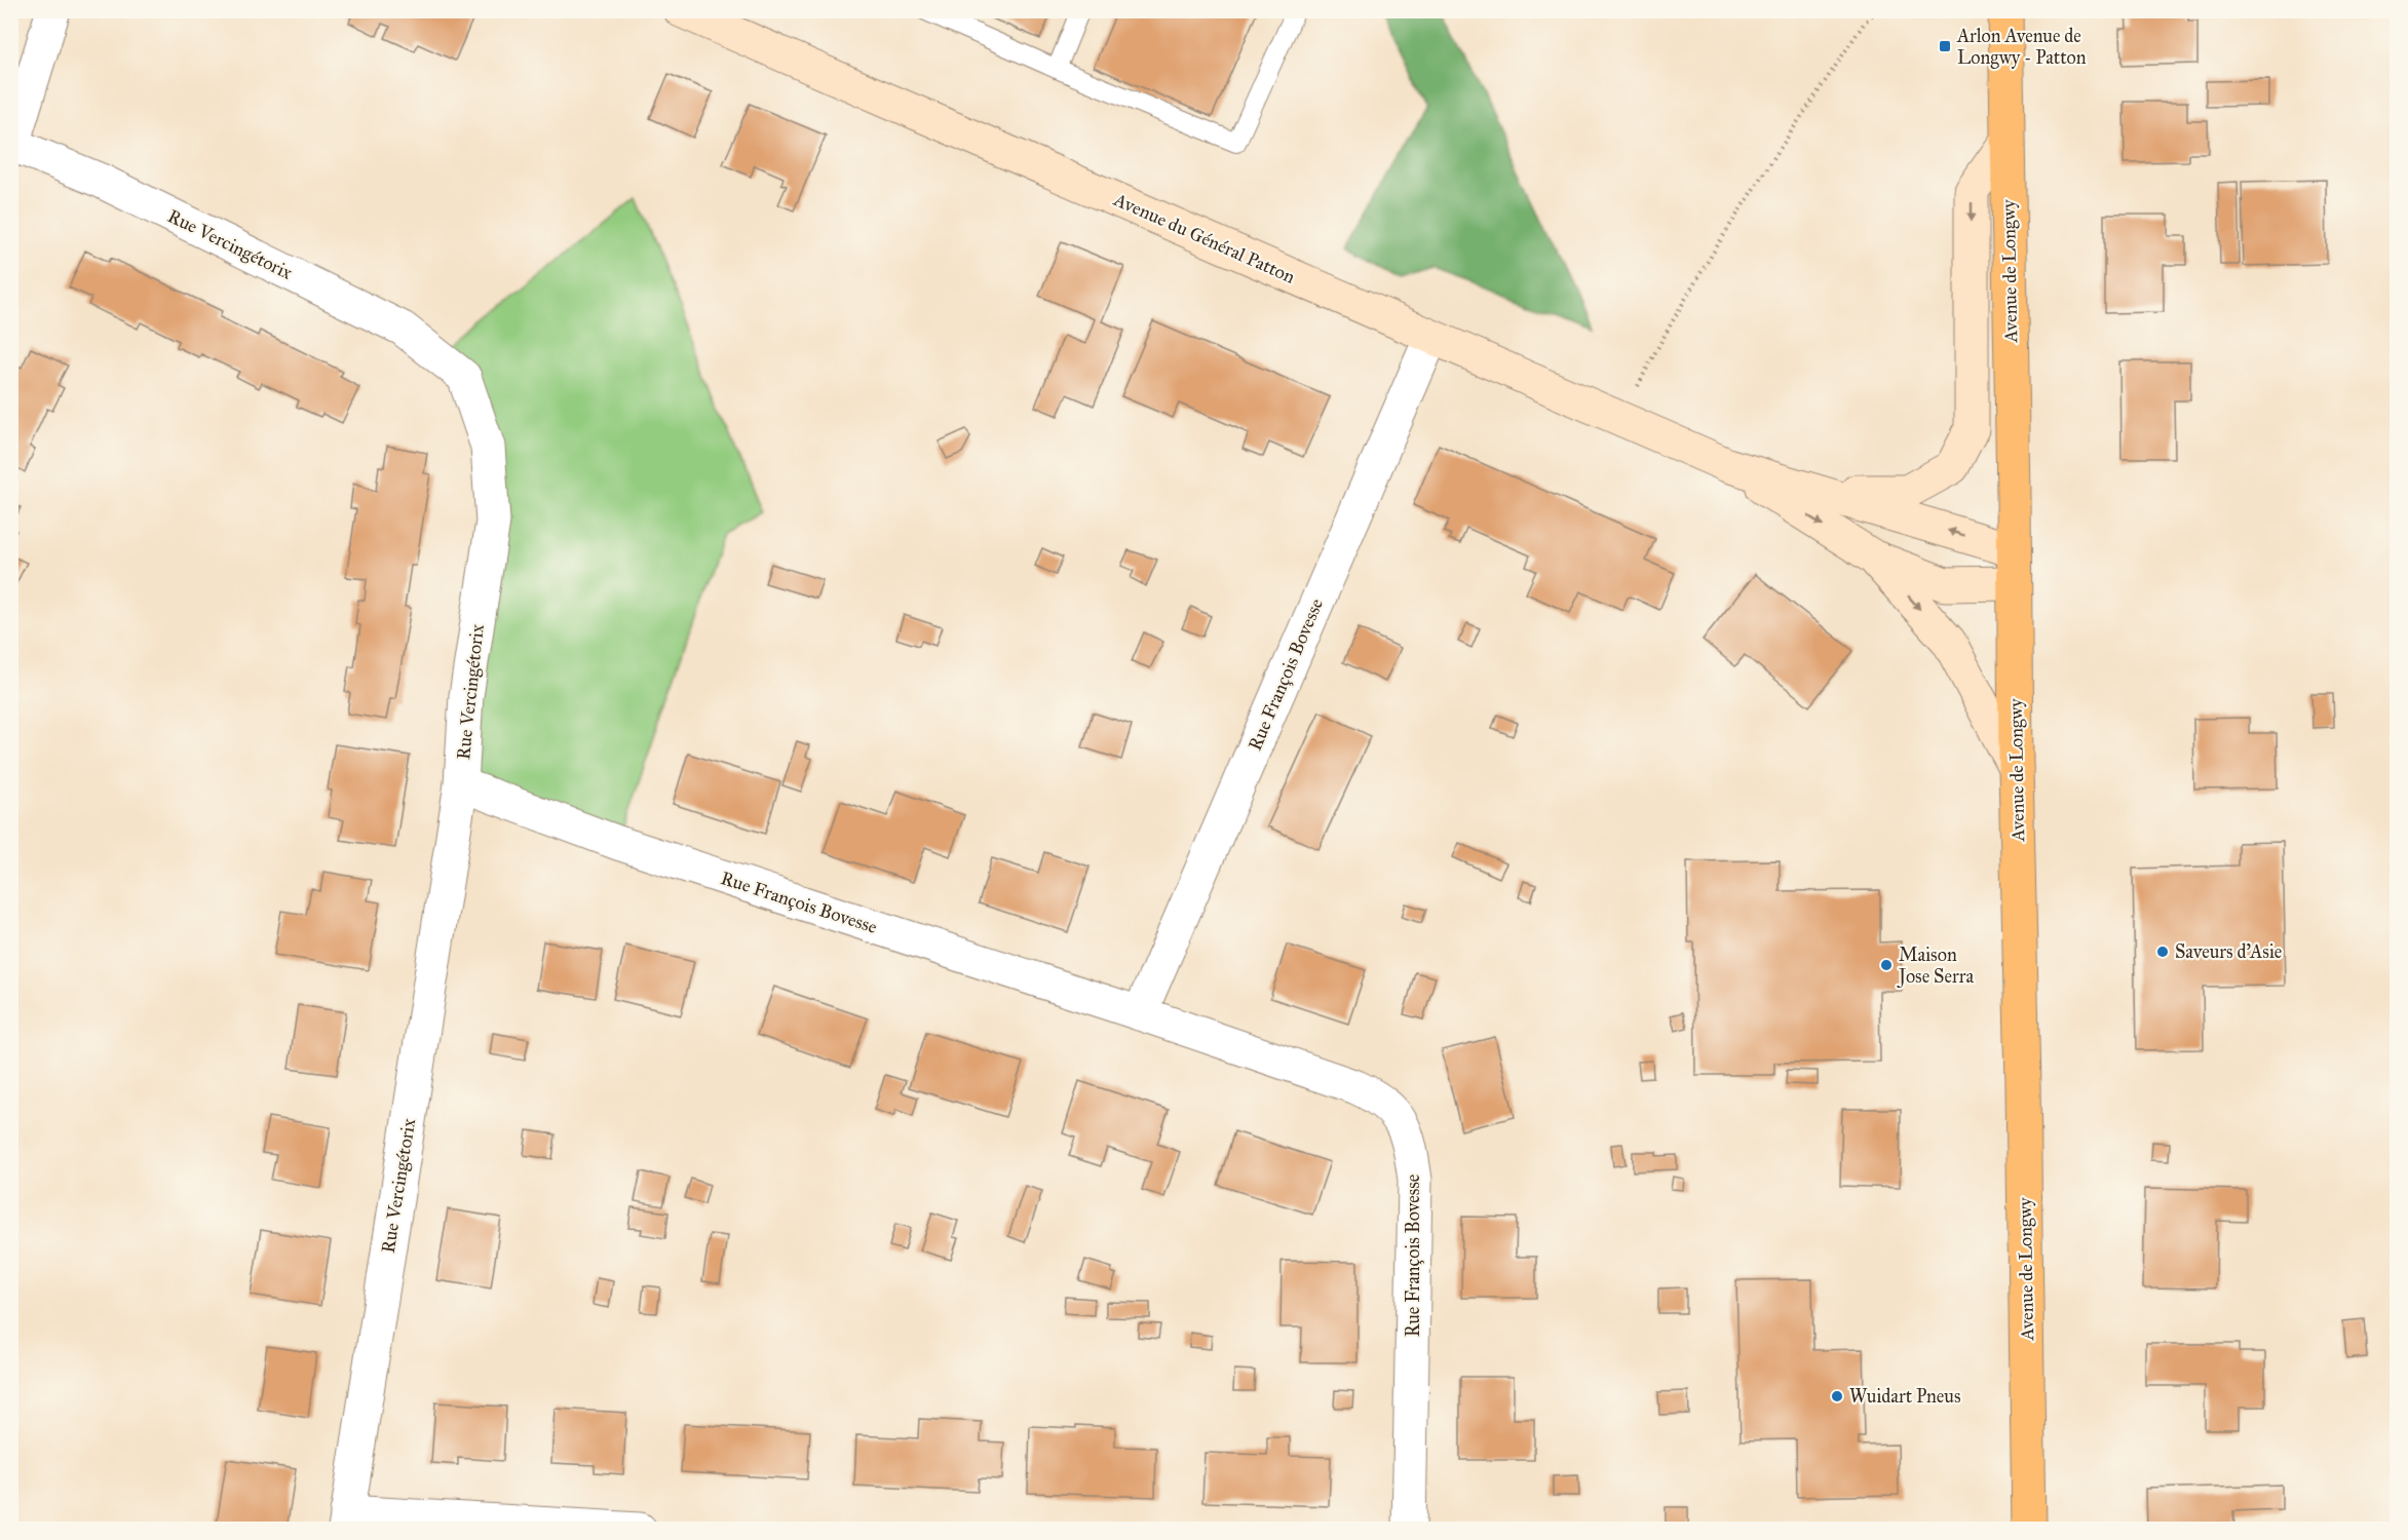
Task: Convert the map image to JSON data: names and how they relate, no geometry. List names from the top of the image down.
{
  "streets": {
    "main road": ["Avenue du Général Patton", "Avenue de Longwy"],
    "street": ["Rue Vercingétorix", "Rue François Bovesse"]
  },
  "crossings": [
    ["Avenue du Général Patton", "Rue François Bovesse"],
    ["Rue Vercingétorix", "Rue François Bovesse"]
  ],
  "places": {
    "transit": ["Arlon Avenue de Longwy - Patton"],
    "other": ["Saveurs d'Asie", "Maison Jose Serra", "Wuidart Pneus"]
  }
}
